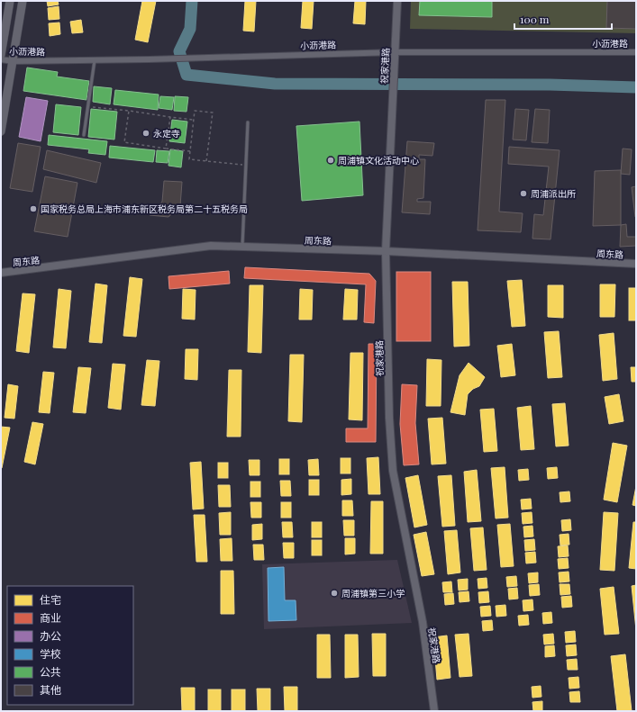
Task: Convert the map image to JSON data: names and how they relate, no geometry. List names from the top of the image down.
{
  "streets": {
    "street": ["小沥港路", "祝家港路", "周东路"]
  },
  "crossings": [
    ["小沥港路", "祝家港路"],
    ["祝家港路", "周东路"]
  ],
  "places": [
    "永定寺",
    "周浦镇文化活动中心",
    "周浦派出所",
    "国家税务总局上海市浦东新区税务局第二十五税务局",
    "周浦镇第三小学"
  ],
  "legend": [
    "住宅",
    "商业",
    "办公",
    "学校",
    "公共",
    "其他"
  ],
  "scale_bar": "100 m"
}
